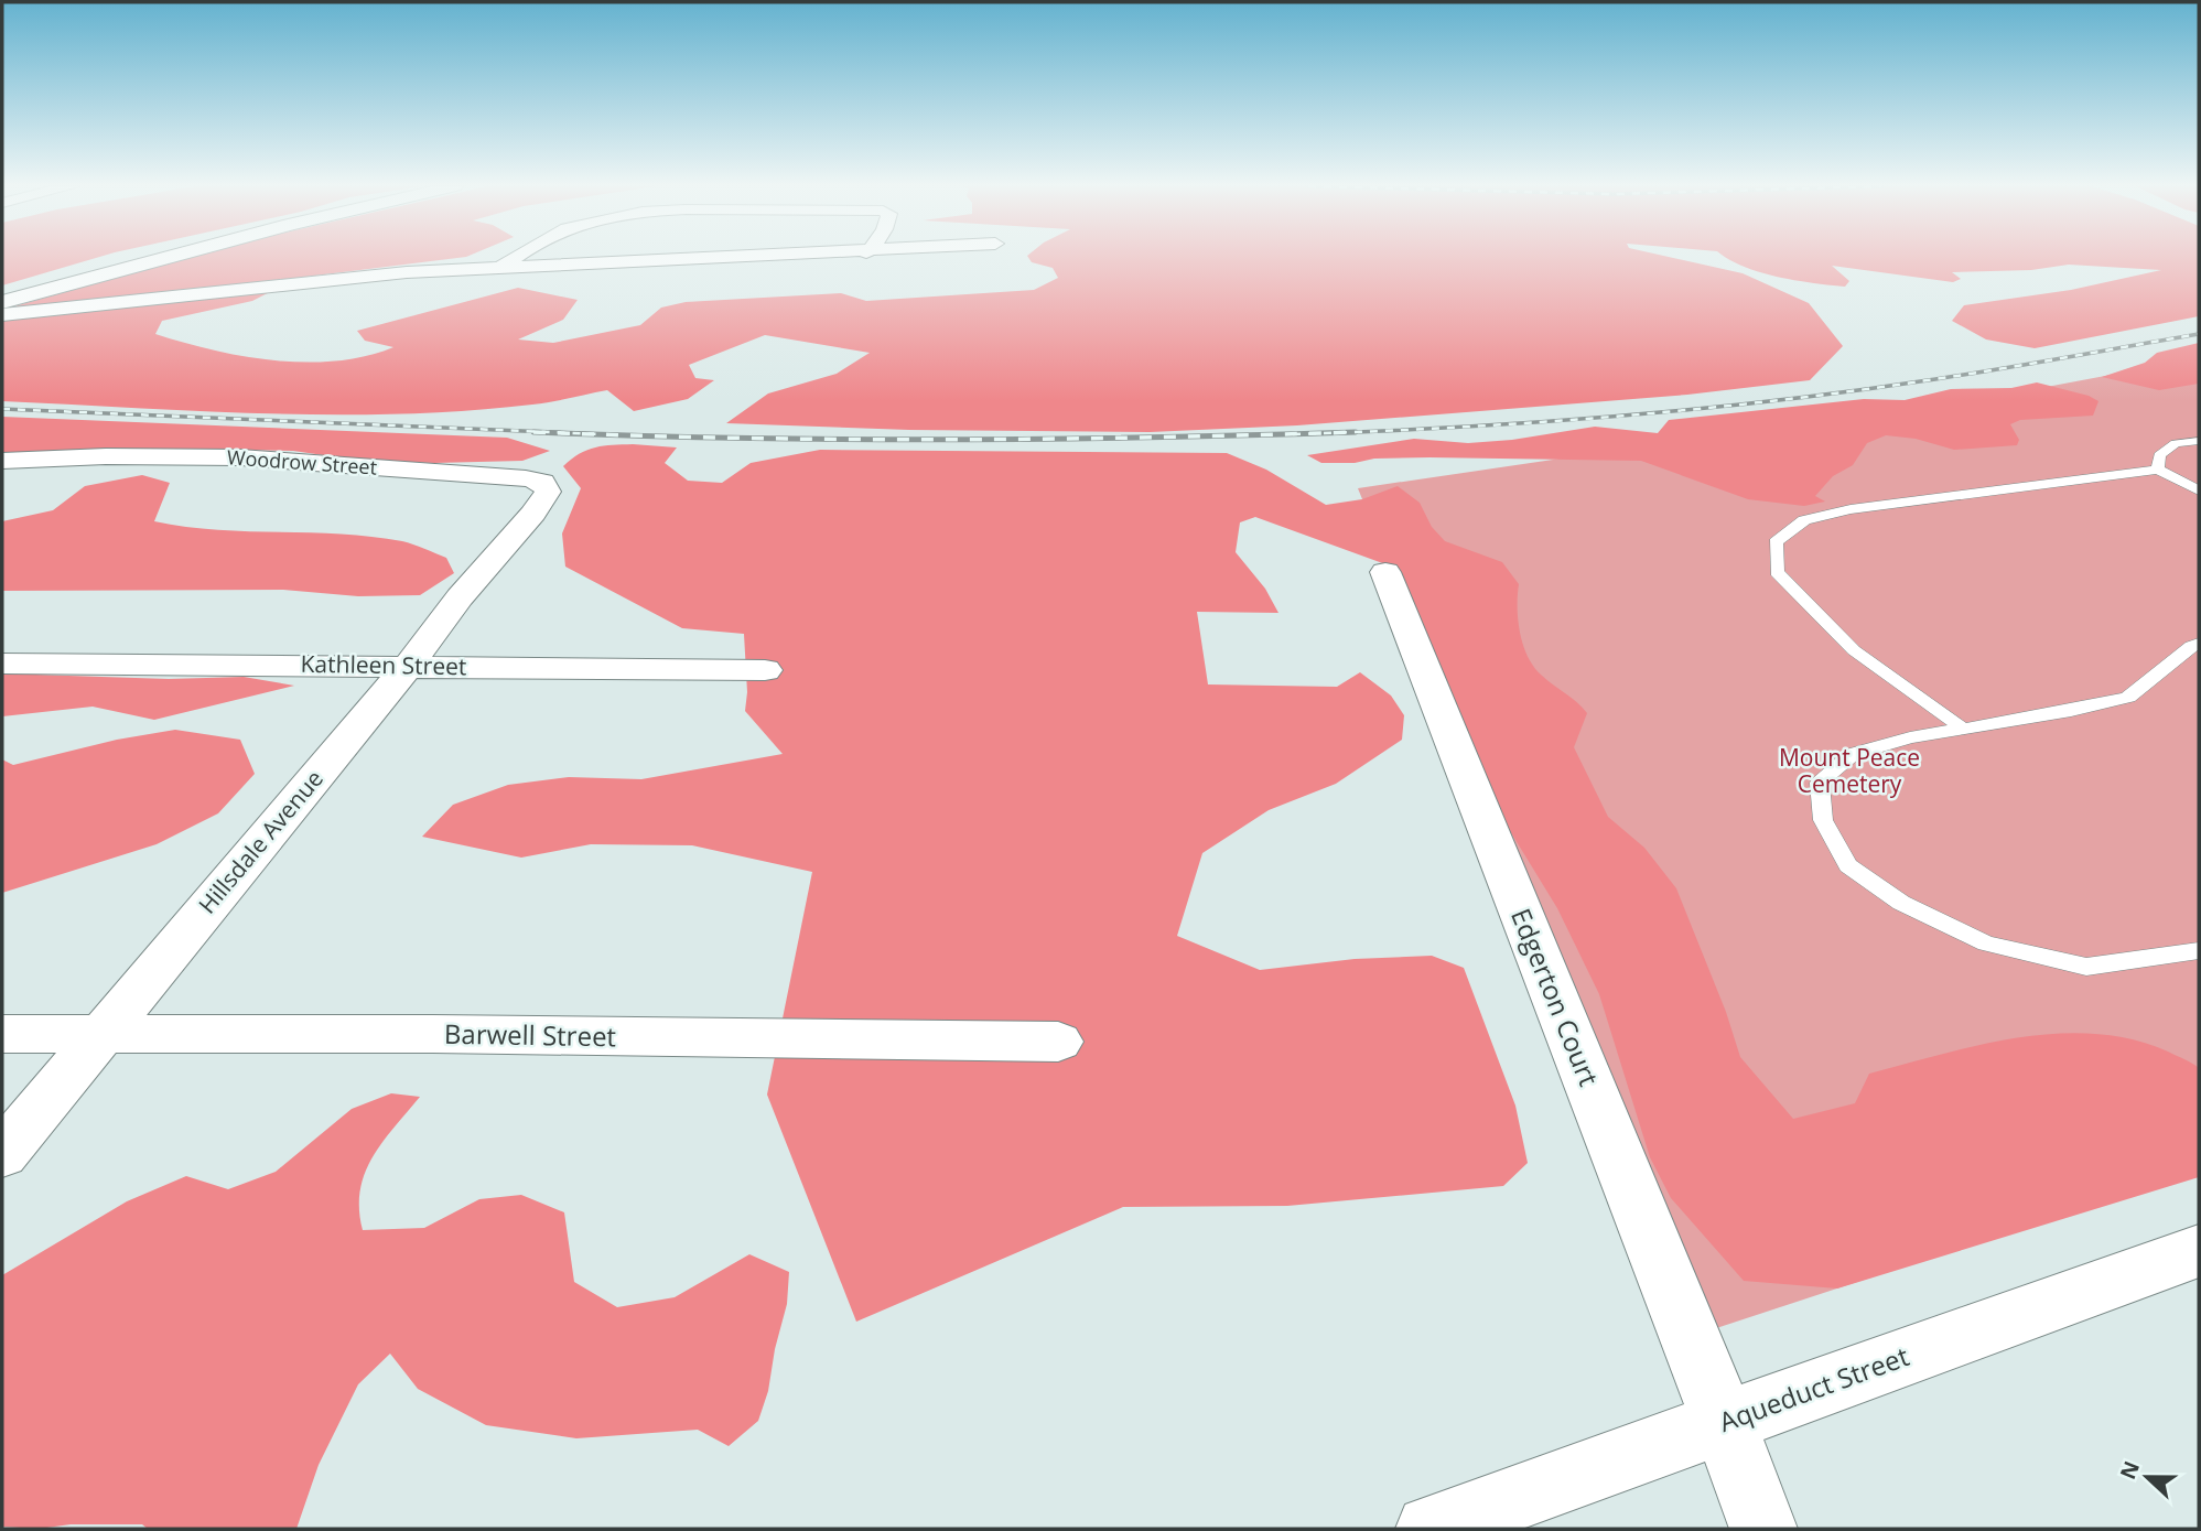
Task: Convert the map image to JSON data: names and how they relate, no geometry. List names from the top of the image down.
{
  "streets": {
    "street": [
      "Woodrow Street",
      "Kathleen Street",
      "Hillsdale Avenue",
      "Edgerton Court",
      "Barwell Street",
      "Aqueduct Street"
    ]
  },
  "crossings": [
    ["Woodrow Street", "Hillsdale Avenue"],
    ["Kathleen Street", "Hillsdale Avenue"],
    ["Hillsdale Avenue", "Barwell Street"],
    ["Edgerton Court", "Aqueduct Street"]
  ],
  "parks": ["Mount Peace Cemetery"],
  "north": "left"
}
